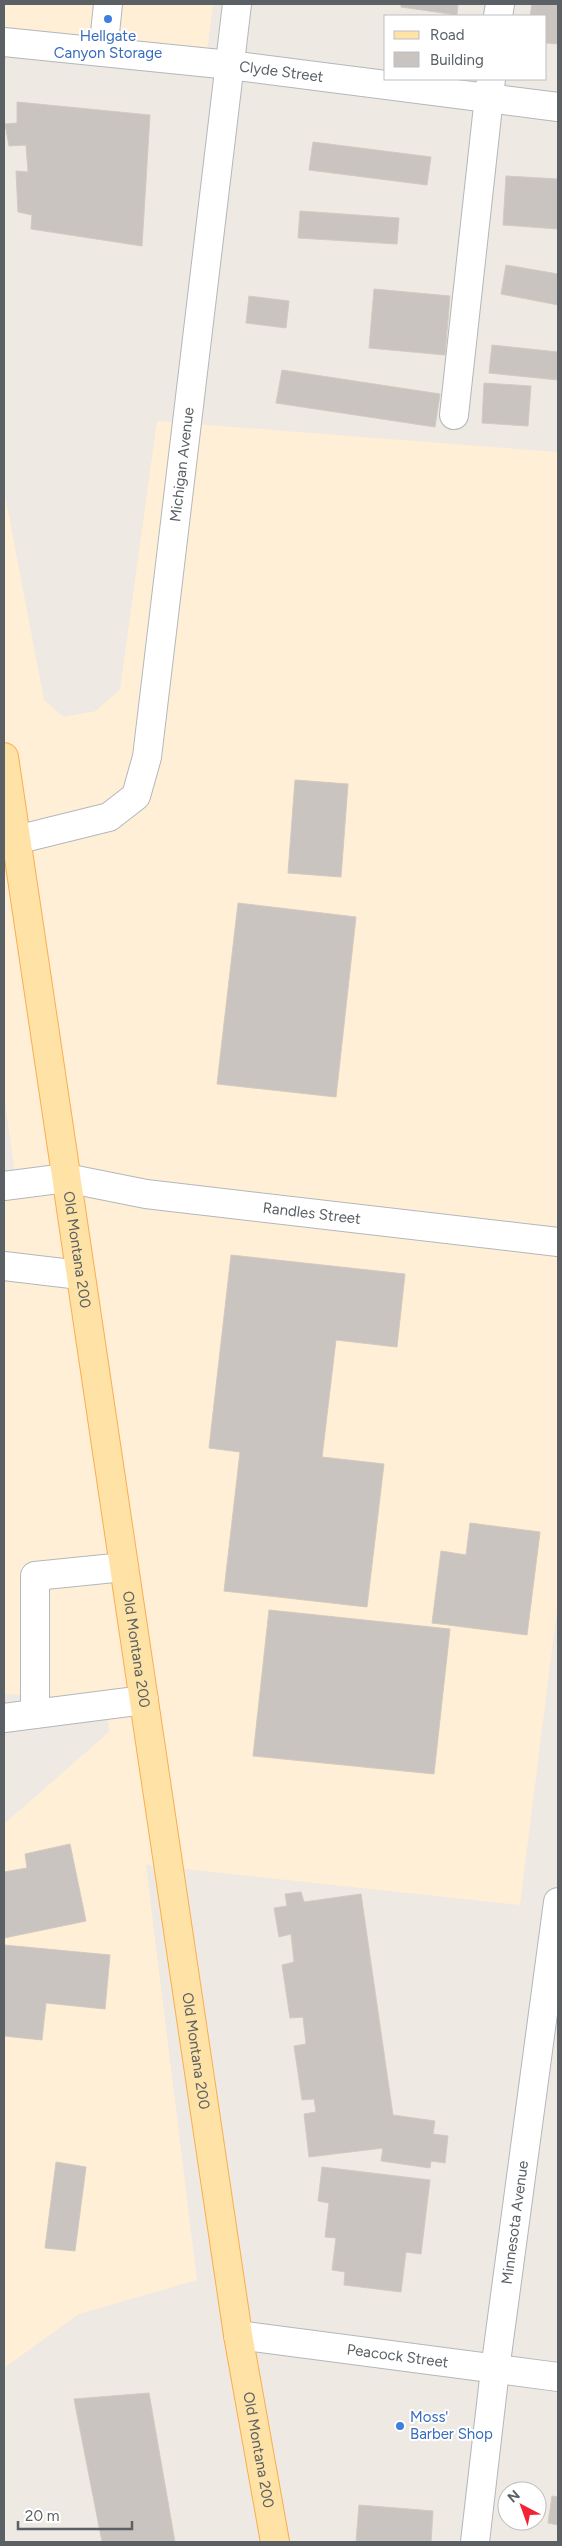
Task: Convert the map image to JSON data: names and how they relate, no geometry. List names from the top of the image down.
{
  "streets": {
    "main road": ["Old Montana 200"],
    "street": [
      "Clyde Street",
      "Michigan Avenue",
      "Randles Street",
      "Minnesota Avenue",
      "Peacock Street"
    ]
  },
  "crossings": [
    ["Clyde Street", "Michigan Avenue"],
    ["Michigan Avenue", "Old Montana 200"],
    ["Randles Street", "Old Montana 200"],
    ["Old Montana 200", "Peacock Street"],
    ["Minnesota Avenue", "Peacock Street"]
  ],
  "places": ["Hellgate Canyon Storage", "Moss' Barber Shop"],
  "legend": ["Road", "Building"],
  "scale_bar": "20 m",
  "north": "top left"
}
